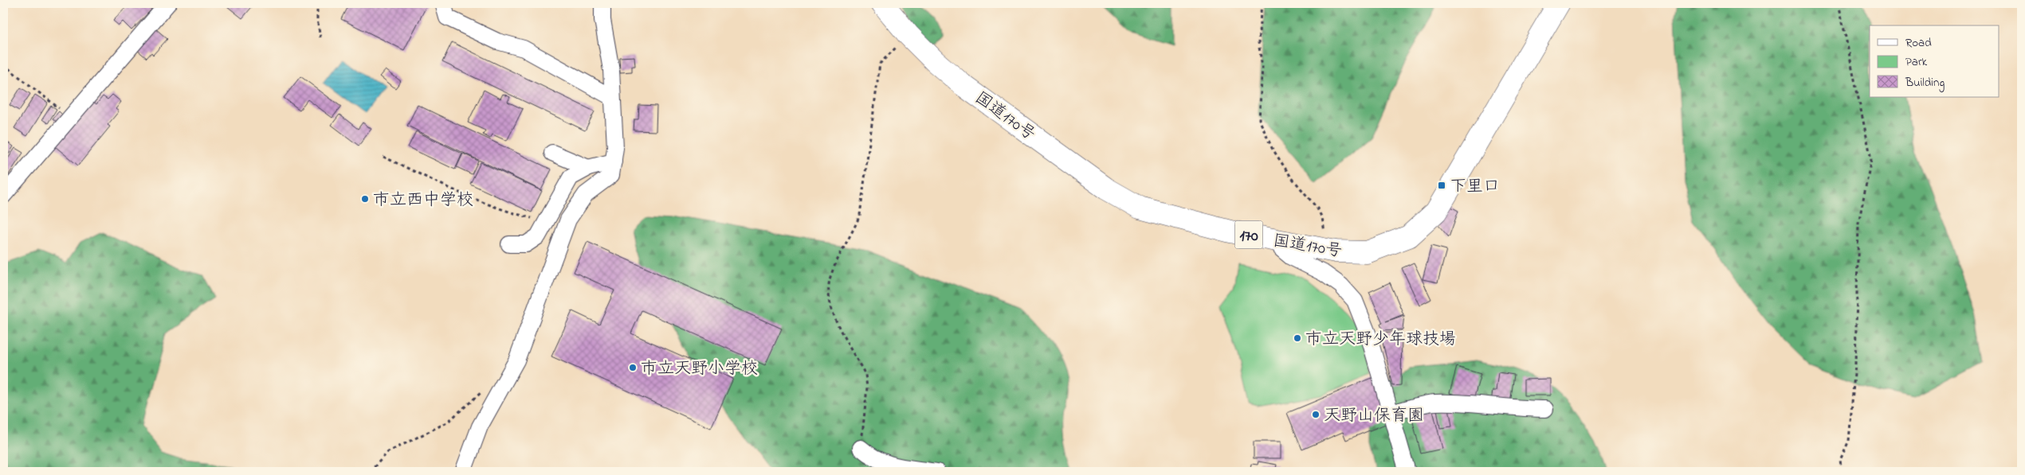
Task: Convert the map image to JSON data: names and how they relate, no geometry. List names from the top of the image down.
{
  "streets": {
    "highway": ["国道170号", "170"]
  },
  "places": {
    "transit": ["下里口"],
    "other": [
      "市立西中学校",
      "市立天野少年球技場",
      "市立天野小学校",
      "天野山保育園"
    ]
  },
  "legend": ["Road", "Park", "Building"]
}
